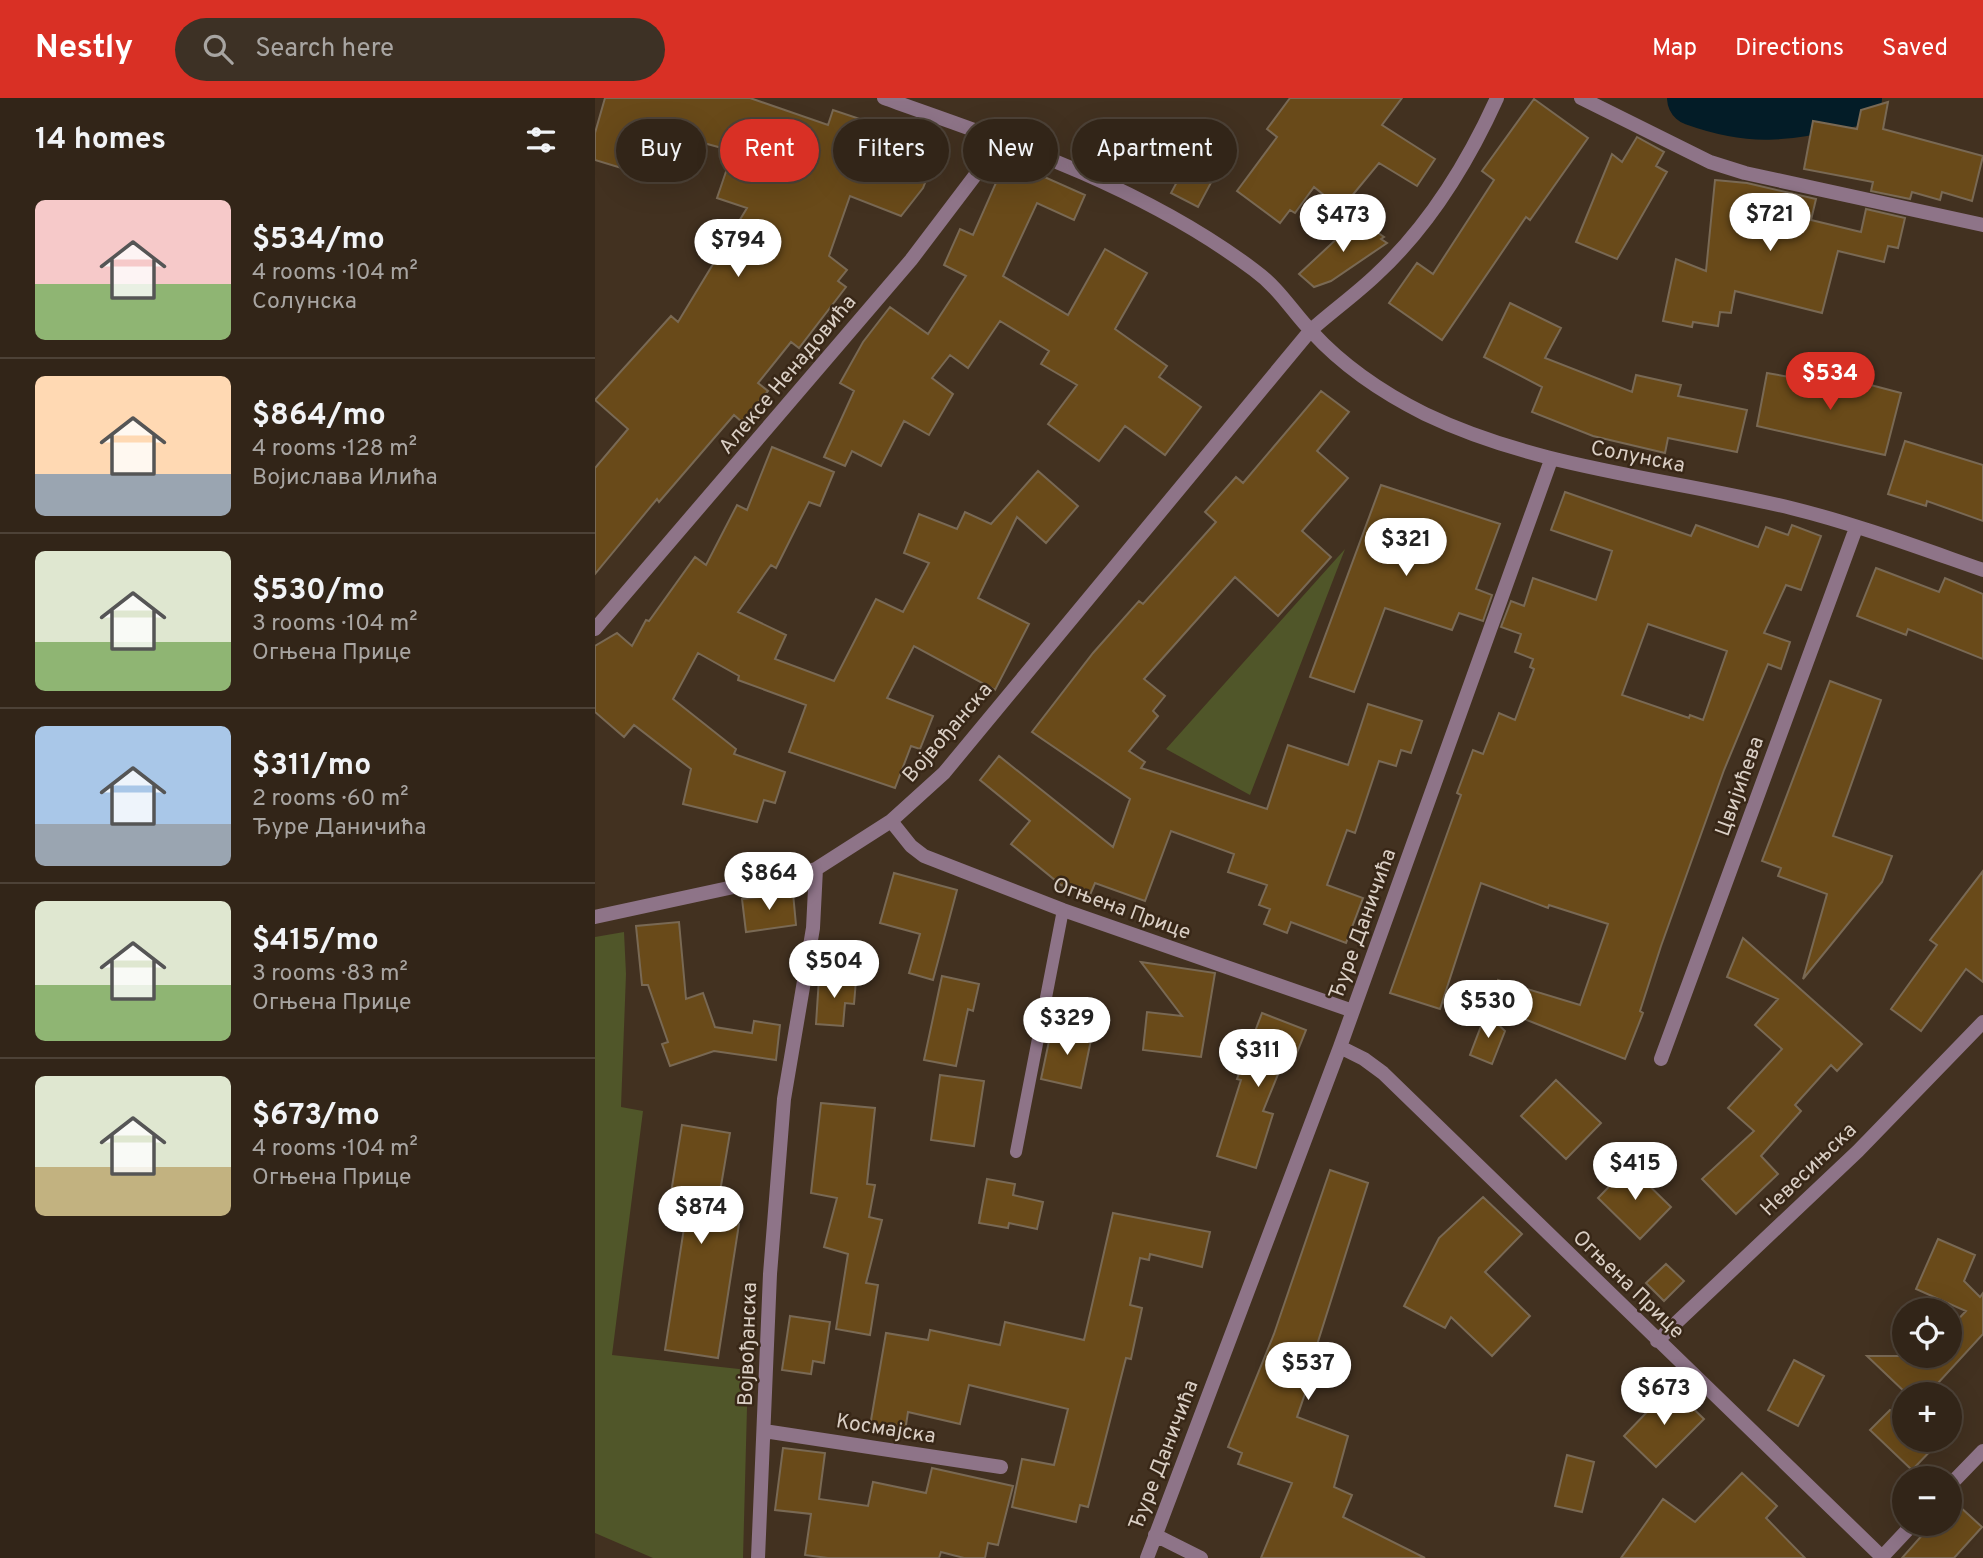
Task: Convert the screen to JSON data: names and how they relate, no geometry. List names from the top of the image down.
{
  "streets": {
    "street": [
      "Алексе Ненадовића",
      "Солунска",
      "Војвођанска",
      "Цвијићева",
      "Огњена Прице",
      "Ђуре Даничића",
      "Невесињска",
      "Космајска"
    ]
  },
  "crossings": [
    ["Солунска", "Војвођанска"],
    ["Солунска", "Цвијићева"],
    ["Солунска", "Ђуре Даничића"],
    ["Војвођанска", "Огњена Прице"],
    ["Војвођанска", "Космајска"],
    ["Огњена Прице", "Ђуре Даничића"],
    ["Огњена Прице", "Невесињска"]
  ],
  "page": {
    "header": "Nestly",
    "search": "Search here",
    "nav": ["Map", "Directions", "Saved"],
    "heading": "14 homes",
    "chip": [
      "Buy",
      "Rent",
      "Filters",
      "New",
      "Apartment"
    ],
    "list": [
      {
        "name": "$534/mo",
        "note": "4 rooms · 104 m² · Солунска"
      },
      {
        "name": "$864/mo",
        "note": "4 rooms · 128 m² · Војислава Илића"
      },
      {
        "name": "$530/mo",
        "note": "3 rooms · 104 m² · Огњена Прице"
      },
      {
        "name": "$311/mo",
        "note": "2 rooms · 60 m² · Ђуре Даничића"
      },
      {
        "name": "$415/mo",
        "note": "3 rooms · 83 m² · Огњена Прице"
      },
      {
        "name": "$673/mo",
        "note": "4 rooms · 104 m² · Огњена Прице"
      }
    ],
    "price": [
      "$721",
      "$473",
      "$794",
      "$534",
      "$321",
      "$864",
      "$504",
      "$530",
      "$329",
      "$311",
      "$415",
      "$874",
      "$537",
      "$673"
    ],
    "map_buttons": ["+", "−"]
  }
}
